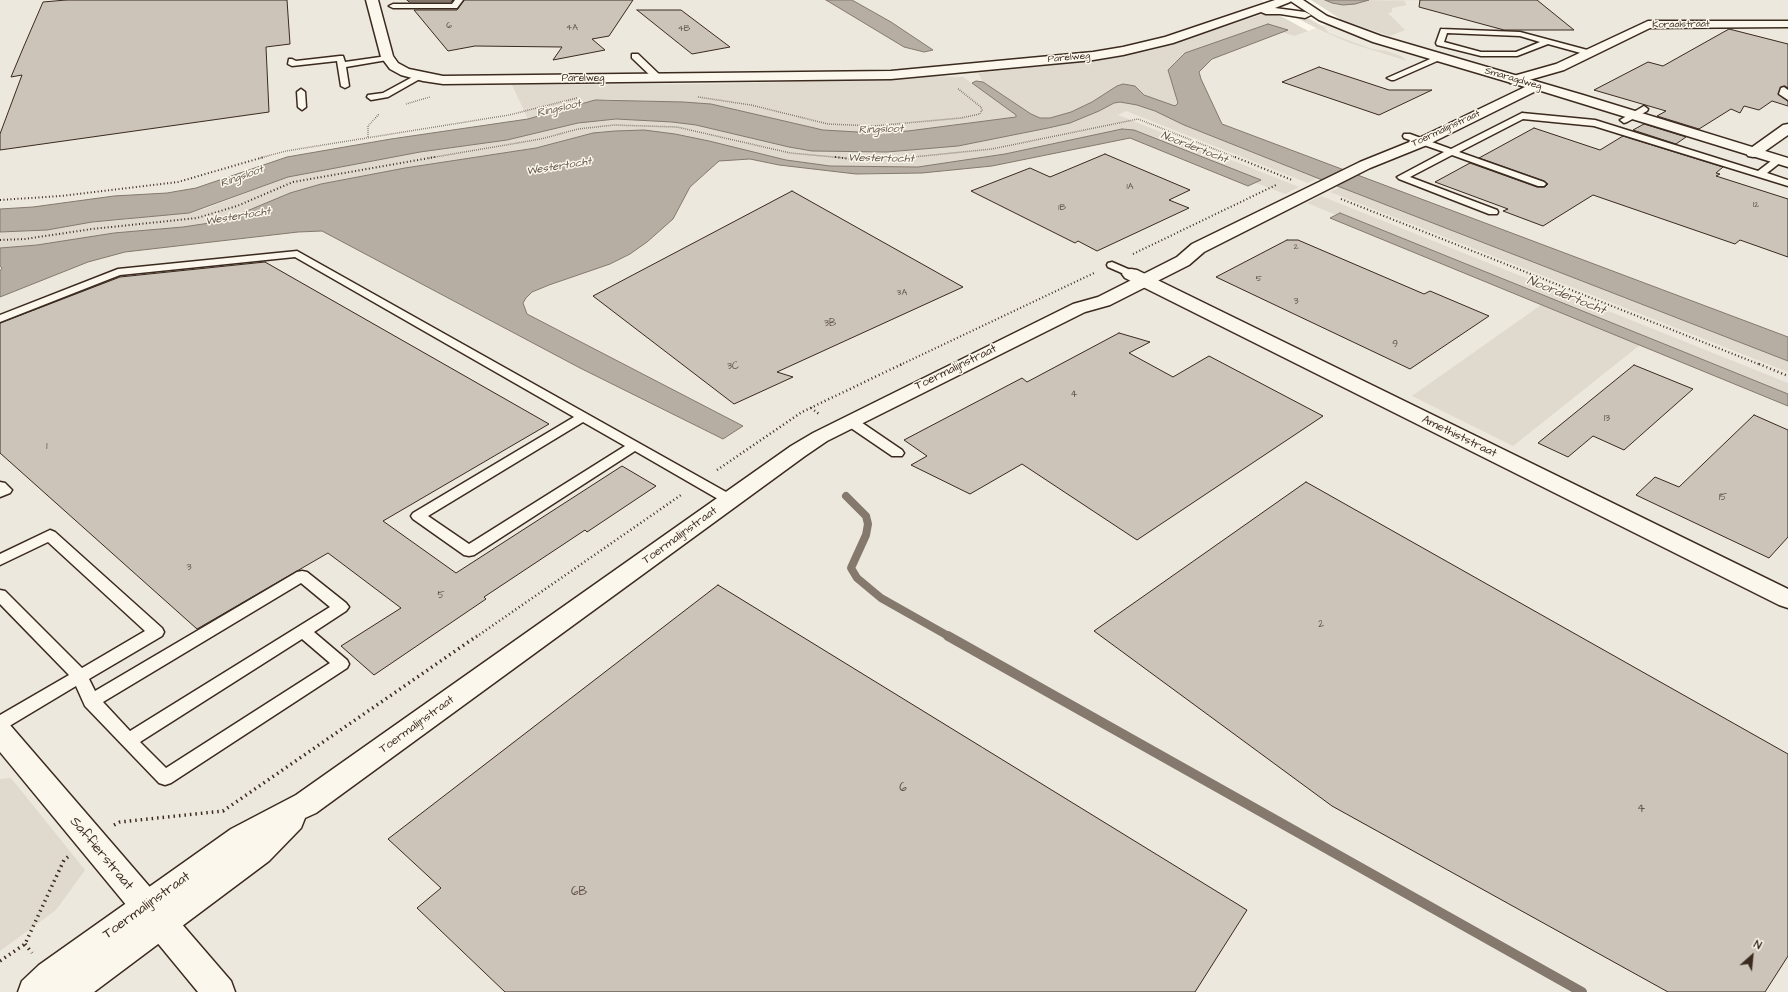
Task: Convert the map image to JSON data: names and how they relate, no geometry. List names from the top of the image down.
{
  "streets": {
    "street": [
      "Koraalstraat",
      "Parelweg",
      "Smaragdweg",
      "Toermalijnstraat",
      "Amethiststraat",
      "Saffierstraat"
    ]
  },
  "crossings": [
    ["Koraalstraat", "Smaragdweg"],
    ["Koraalstraat", "Toermalijnstraat"],
    ["Parelweg", "Smaragdweg"],
    ["Smaragdweg", "Toermalijnstraat"],
    ["Toermalijnstraat", "Amethiststraat"],
    ["Toermalijnstraat", "Saffierstraat"]
  ],
  "water": ["Ringsloot", "Noordertocht", "Westertocht"],
  "house_numbers": [
    "6",
    "4A",
    "4B",
    "1A",
    "12",
    "1B",
    "2",
    "5",
    "3A",
    "3",
    "3B",
    "9",
    "3C",
    "4",
    "13",
    "1",
    "15",
    "3",
    "5",
    "2",
    "6",
    "4",
    "6B"
  ],
  "north": "top right"
}
